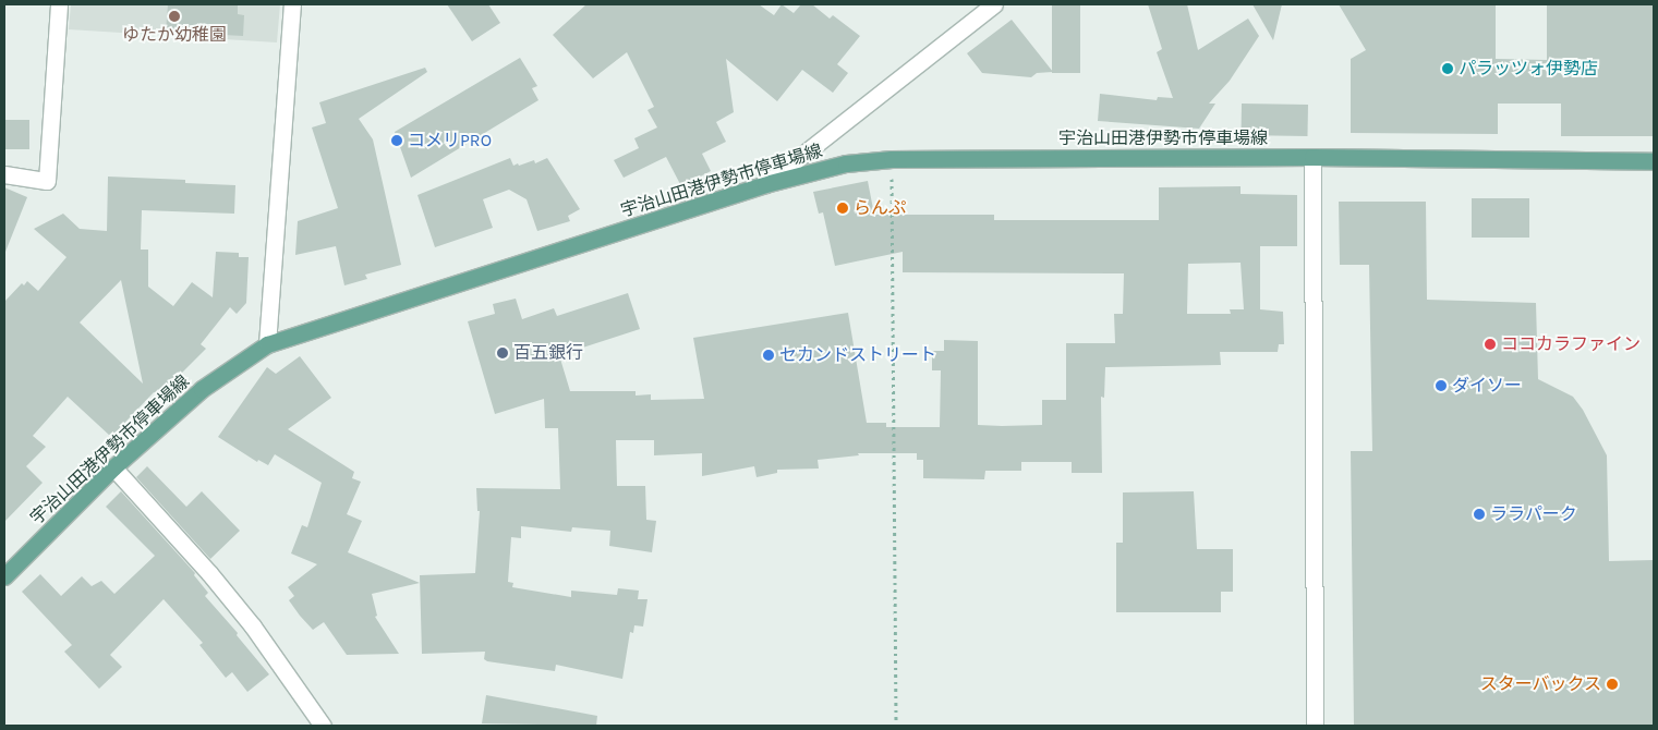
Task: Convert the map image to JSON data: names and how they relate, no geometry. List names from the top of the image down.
{
  "streets": {
    "main road": ["宇治山田港伊勢市停車場線"]
  },
  "places": [
    "ゆたか幼稚園",
    "パラッツォ伊勢店",
    "コメリPRO",
    "らんぷ",
    "ココカラファイン",
    "百五銀行",
    "セカンドストリート",
    "ダイソー",
    "ララパーク",
    "スターバックス"
  ]
}
